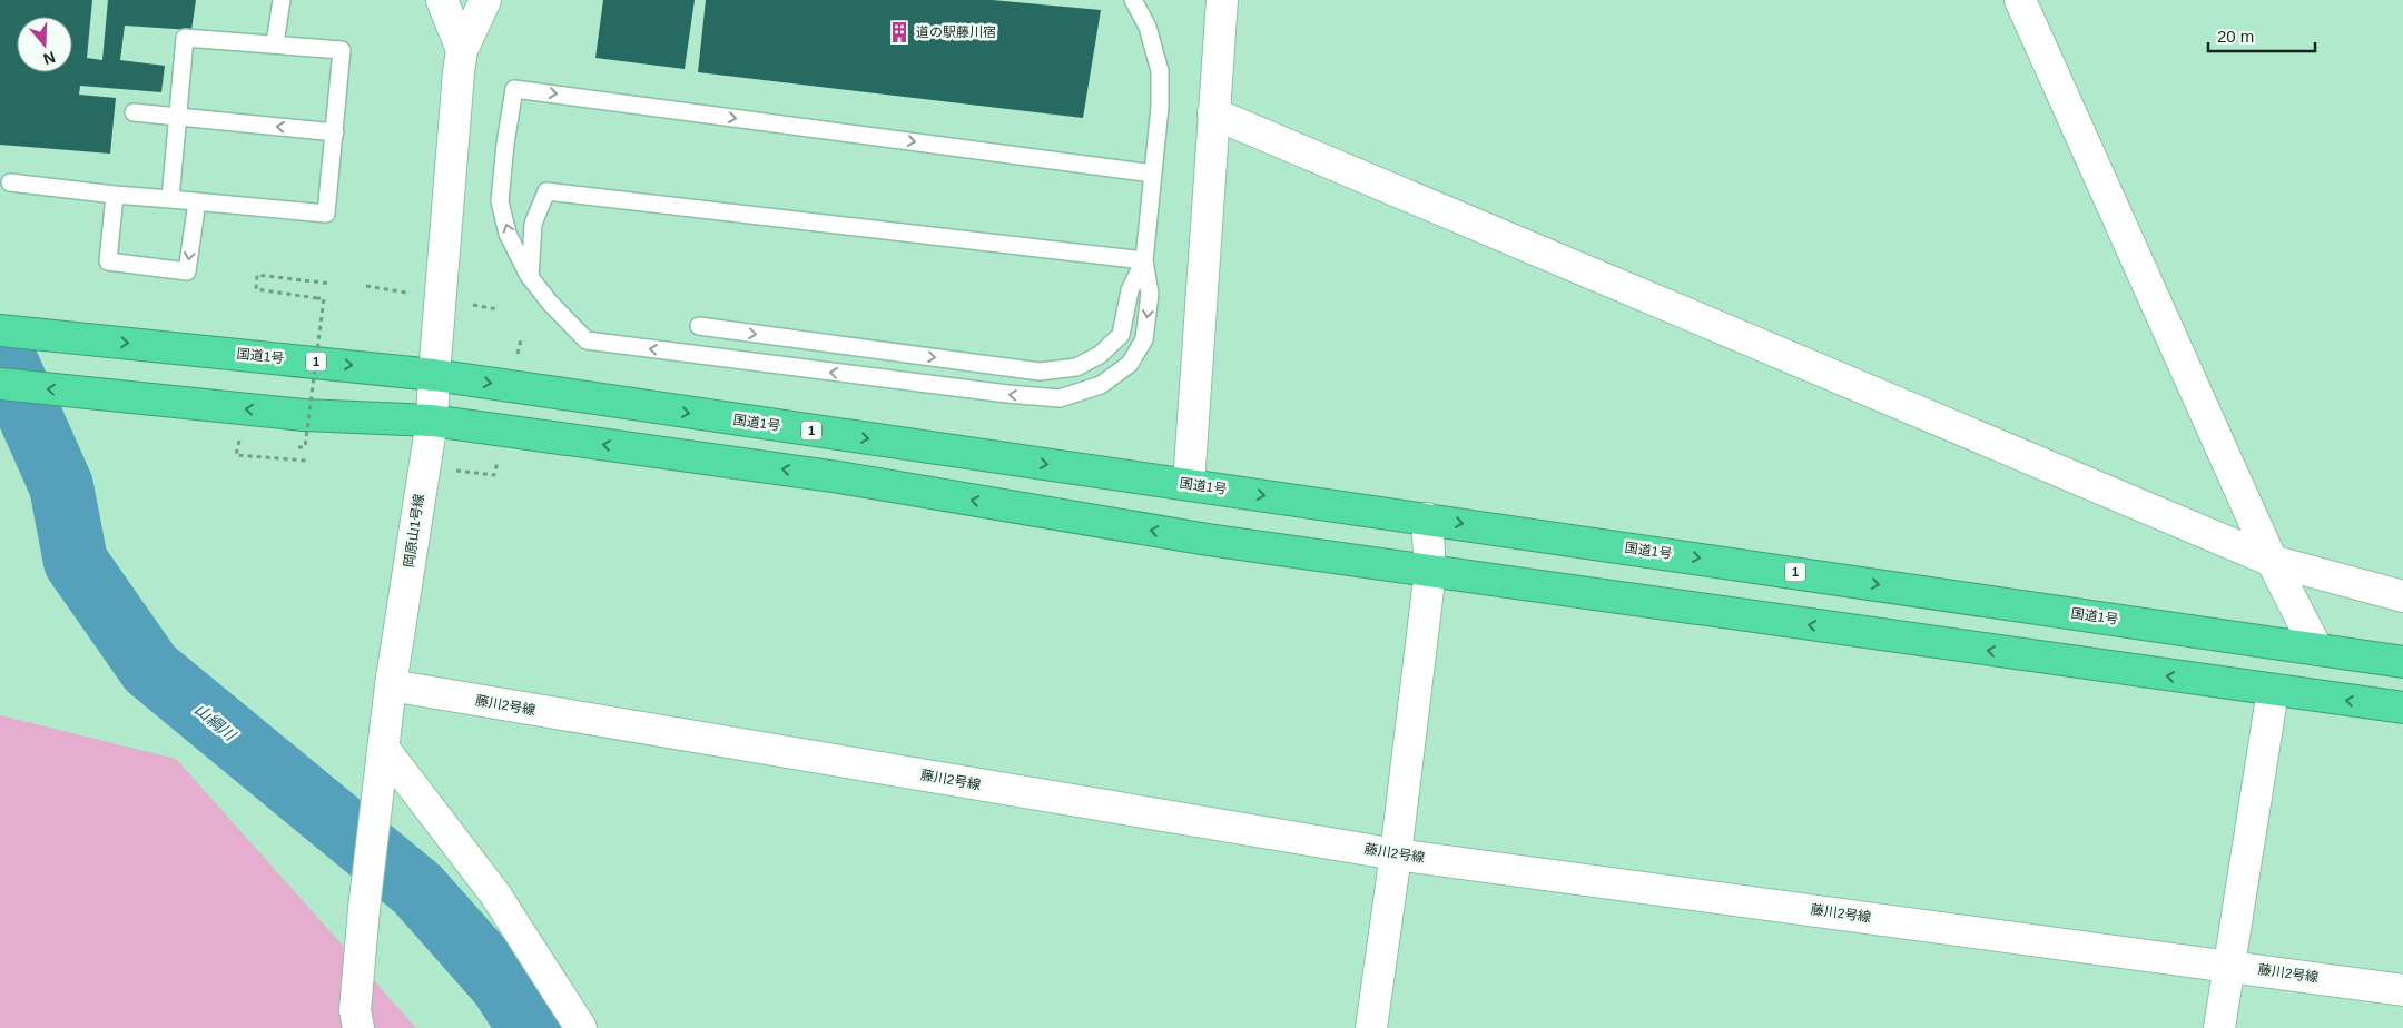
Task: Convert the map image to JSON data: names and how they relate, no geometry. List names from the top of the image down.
{
  "streets": {
    "highway": ["国道1号", "1"],
    "street": ["岡原山1号線", "藤川2号線"]
  },
  "crossings": [
    ["国道1号", "岡原山1号線"],
    ["岡原山1号線", "藤川2号線"]
  ],
  "water": ["山綱川"],
  "places": {
    "building": ["道の駅藤川宿"]
  },
  "scale_bar": "20 m",
  "north": "bottom"
}
